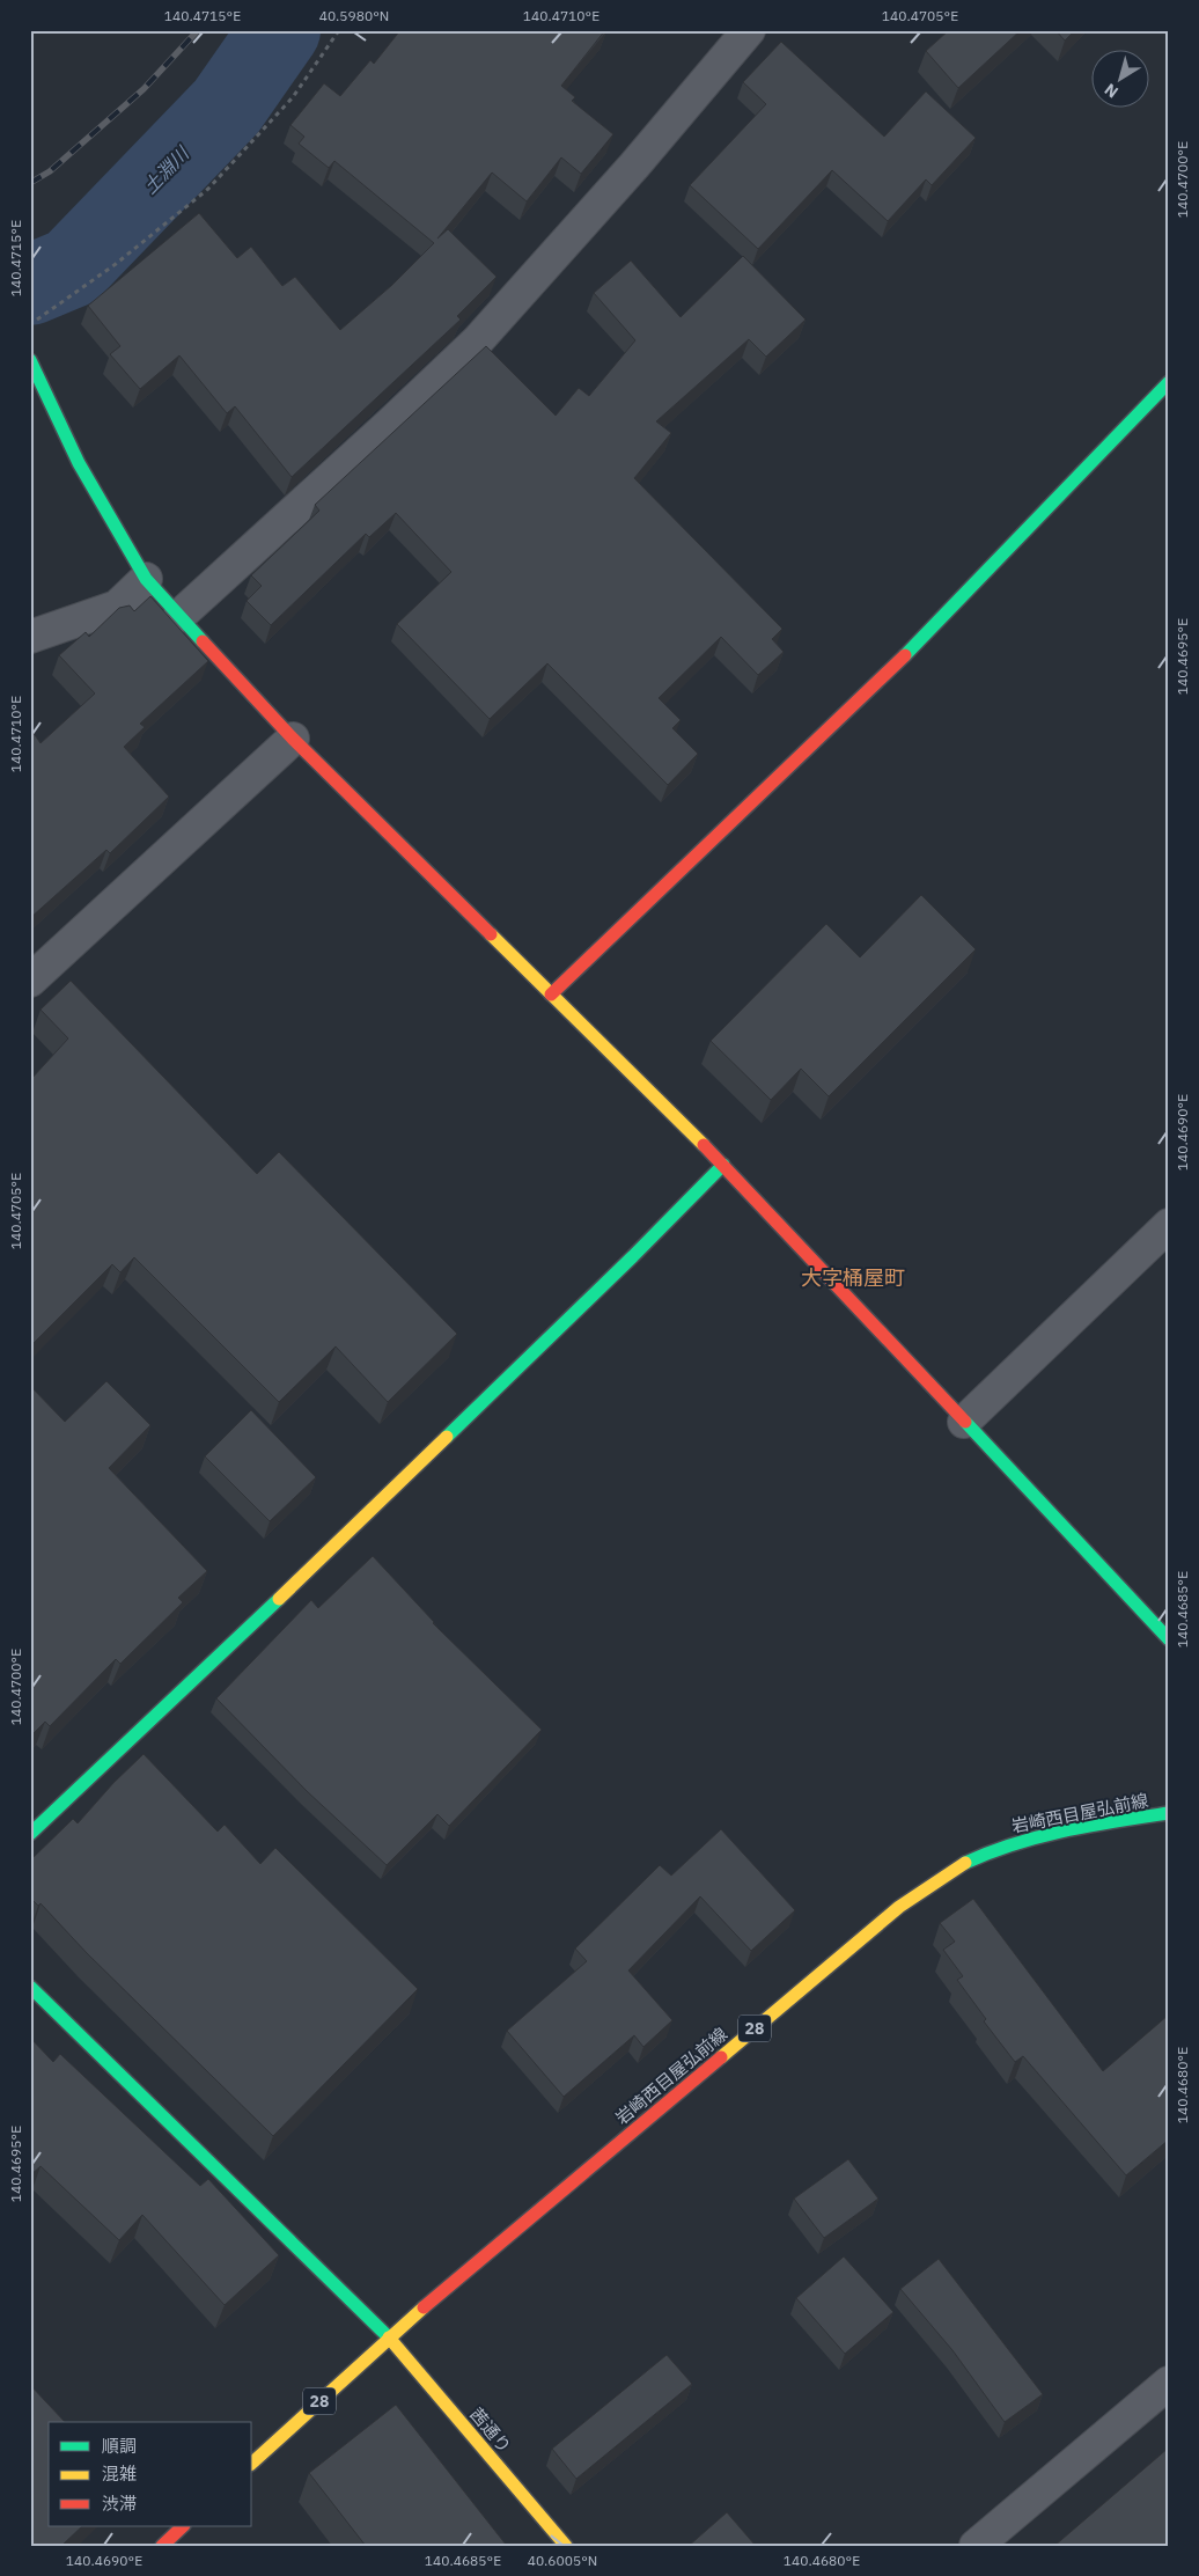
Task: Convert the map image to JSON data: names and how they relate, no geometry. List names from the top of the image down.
{
  "streets": {
    "street": ["岩崎西目屋弘前線", "28", "茜通り"]
  },
  "crossings": [
    ["岩崎西目屋弘前線", "茜通り"]
  ],
  "districts": ["大字桶屋町"],
  "water": ["土淵川"],
  "legend": ["順調", "混雑", "渋滞"],
  "north": "bottom left",
  "coordinates": [
    "140.4715°E",
    "40.5980°N",
    "140.4710°E",
    "140.4705°E",
    "140.4700°E",
    "140.4695°E",
    "140.4690°E",
    "140.4685°E",
    "140.4680°E",
    "40.6005°N"
  ]
}
